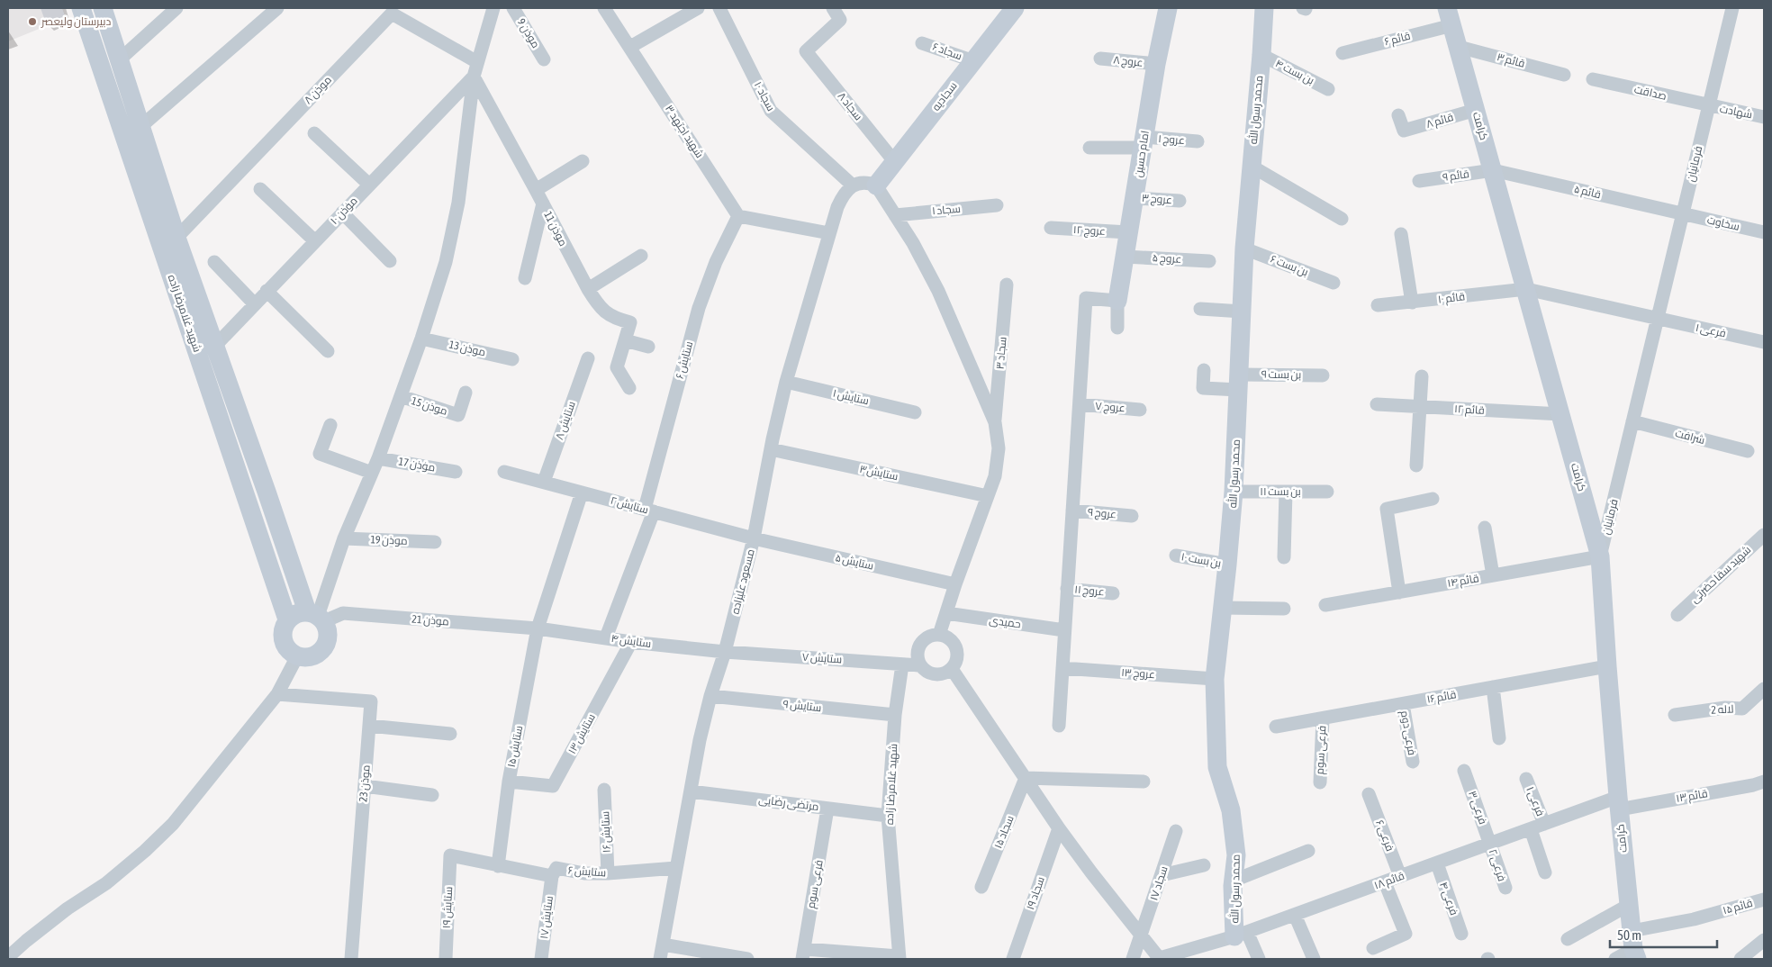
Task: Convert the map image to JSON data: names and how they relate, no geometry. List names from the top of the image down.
{
  "streets": {
    "street": [
      "موذن 9",
      "قائم ۶",
      "سجاد ۶",
      "قائم ۳",
      "عروج ۸",
      "بن بست ۴",
      "موذن ۸",
      "صداقت",
      "سجاد ۱۰",
      "سجادیه",
      "سجاد ۸",
      "محمد رسول الله",
      "شهادت",
      "قائم ۸",
      "کرامت",
      "شهید اجتهد ۳",
      "عروج ۱",
      "امام حسین",
      "فرمانیان",
      "قائم ۹",
      "قائم ۵",
      "عروج ۳",
      "سجاد ۱",
      "موٰذن ۱۰",
      "سخاوت",
      "موذن 11",
      "عروج ۱۲",
      "عروج ۵",
      "بن بست ۶",
      "قائم ۱۰",
      "شهید غلامرضا زاده",
      "فرعی ۱",
      "موذن 13",
      "سجاد ۳",
      "ستایش ۶",
      "بن بست ۹",
      "ستایش ۱",
      "موذن 15",
      "عروج ۷",
      "قائم ۱۲",
      "ستایش ۸",
      "شرافت",
      "موٰذن 17",
      "ستایش۳",
      "بن بست ۱۱",
      "ستایش ۲",
      "عروج ۹",
      "موذن 19",
      "بن بست ۱۰",
      "ستایش ۵",
      "شهید سقا حضرتی",
      "قائم ۱۴",
      "مسعود علیزاده",
      "عروج ۱۱",
      "موذن 21",
      "حمیدی",
      "ستایش ۴",
      "ستایش ۷",
      "عروج ۱۳",
      "قائم ۱۶",
      "ستایش ۹",
      "لاله 2",
      "فرعی دوم",
      "ستایش ۱۳",
      "ستایش ۱۵",
      "فرعی سوم",
      "موذن 23",
      "قائم ۱۳",
      "مرتضی رضایی",
      "فرعی ۳",
      "ستایش ۱۶",
      "سجاد ۱۵",
      "فرعی ۶",
      "فرعی ۲",
      "قائم ۱۸",
      "سجاد ۱۷",
      "سجاد ۱۹",
      "فرعی ۴",
      "قائم ۱۵",
      "ستایش ۱۹",
      "ستایش ۱۷"
    ]
  },
  "crossings": [
    ["قائم ۶", "کرامت"],
    ["سجاد ۶", "سجادیه"],
    ["قائم ۳", "کرامت"],
    ["عروج ۸", "امام حسین"],
    ["بن بست ۴", "محمد رسول الله"],
    ["موذن ۸", "شهید غلامرضا زاده"],
    ["صداقت", "شهادت"],
    ["صداقت", "فرمانیان"],
    ["سجاد ۱۰", "مسعود علیزاده"],
    ["سجادیه", "سجاد ۸"],
    ["محمد رسول الله", "بن بست ۶"],
    ["محمد رسول الله", "بن بست ۹"],
    ["محمد رسول الله", "بن بست ۱۱"],
    ["محمد رسول الله", "بن بست ۱۰"],
    ["محمد رسول الله", "عروج ۱۳"],
    ["محمد رسول الله", "قائم ۱۸"],
    ["شهادت", "فرمانیان"],
    ["قائم ۸", "کرامت"],
    ["کرامت", "فرمانیان"],
    ["کرامت", "قائم ۹"],
    ["کرامت", "قائم ۵"],
    ["کرامت", "قائم ۱۰"],
    ["کرامت", "قائم ۱۲"],
    ["کرامت", "قائم ۱۴"],
    ["کرامت", "قائم ۱۶"],
    ["کرامت", "قائم ۱۳"],
    ["کرامت", "قائم ۱۸"],
    ["کرامت", "قائم ۱۵"],
    ["شهید اجتهد ۳", "ستایش ۶"],
    ["عروج ۱", "امام حسین"],
    ["امام حسین", "عروج ۳"],
    ["امام حسین", "عروج ۱۲"],
    ["امام حسین", "عروج ۵"],
    ["فرمانیان", "قائم ۵"],
    ["فرمانیان", "سخاوت"],
    ["فرمانیان", "فرعی ۱"],
    ["فرمانیان", "شرافت"],
    ["فرمانیان", "قائم ۱۴"],
    ["قائم ۹", "قائم ۵"],
    ["قائم ۵", "سخاوت"],
    ["موٰذن ۱۰", "موذن 11"],
    ["موٰذن ۱۰", "شهید غلامرضا زاده"],
    ["شهید غلامرضا زاده", "موذن 21"],
    ["شهید غلامرضا زاده", "ستایش ۷"],
    ["شهید غلامرضا زاده", "ستایش ۹"],
    ["شهید غلامرضا زاده", "مرتضی رضایی"],
    ["فرعی ۱", "قائم ۱۸"],
    ["ستایش ۶", "ستایش ۲"],
    ["ستایش ۶", "مسعود علیزاده"],
    ["ستایش ۶", "ستایش ۱۵"],
    ["ستایش ۶", "ستایش ۱۶"],
    ["ستایش ۶", "ستایش ۱۹"],
    ["ستایش ۶", "ستایش ۱۷"],
    ["ستایش ۱", "مسعود علیزاده"],
    ["ستایش ۸", "ستایش ۲"],
    ["ستایش۳", "مسعود علیزاده"],
    ["ستایش ۲", "ستایش ۵"],
    ["ستایش ۲", "مسعود علیزاده"],
    ["ستایش ۵", "مسعود علیزاده"],
    ["مسعود علیزاده", "ستایش ۴"],
    ["مسعود علیزاده", "ستایش ۷"],
    ["مسعود علیزاده", "ستایش ۹"],
    ["مسعود علیزاده", "مرتضی رضایی"],
    ["موذن 21", "ستایش ۴"],
    ["موذن 21", "ستایش ۱۵"],
    ["ستایش ۴", "ستایش ۷"],
    ["ستایش ۴", "ستایش ۱۳"],
    ["ستایش ۴", "ستایش ۱۵"],
    ["قائم ۱۶", "فرعی دوم"],
    ["قائم ۱۶", "فرعی سوم"],
    ["ستایش ۱۳", "ستایش ۱۵"],
    ["فرعی سوم", "مرتضی رضایی"],
    ["قائم ۱۳", "قائم ۱۸"],
    ["فرعی ۳", "فرعی ۲"],
    ["فرعی ۳", "قائم ۱۸"],
    ["فرعی ۶", "قائم ۱۸"],
    ["فرعی ۲", "قائم ۱۸"],
    ["قائم ۱۸", "فرعی ۴"]
  ],
  "places": ["دبیرستان ولیعصر"],
  "scale_bar": "50 m"
}
